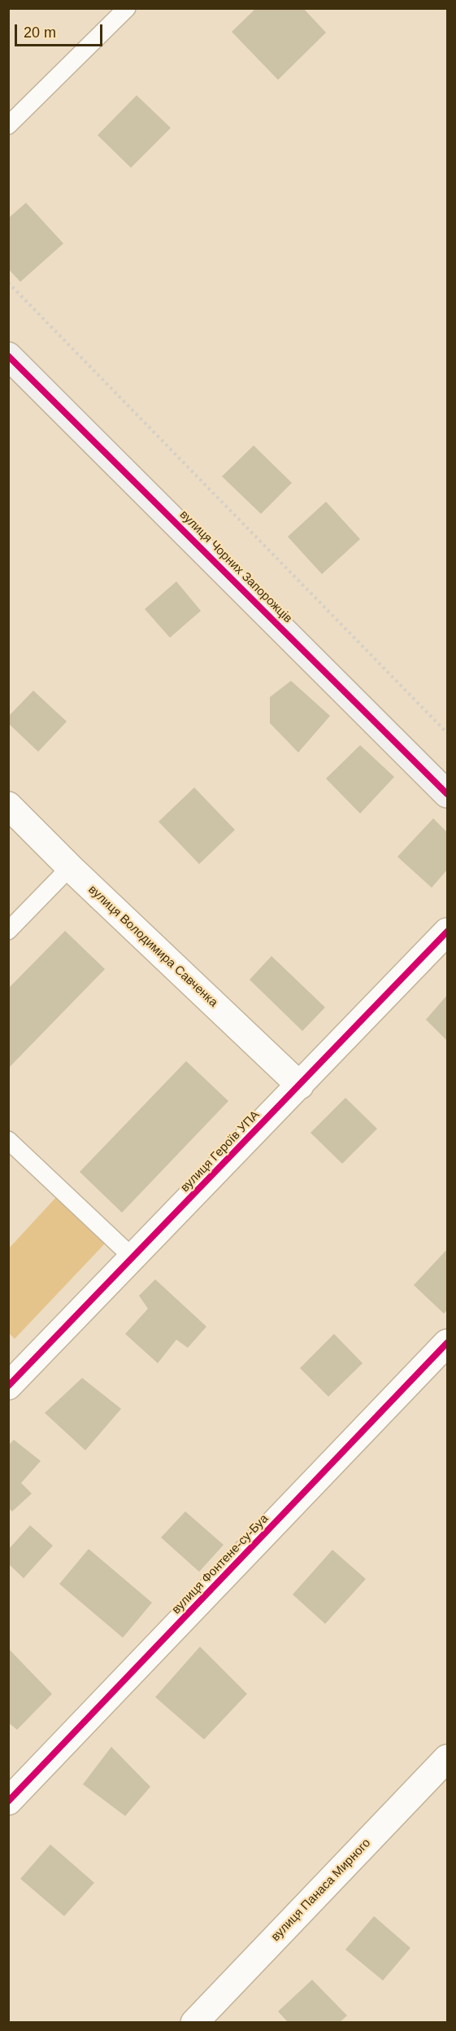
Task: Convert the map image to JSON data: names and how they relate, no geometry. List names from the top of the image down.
{
  "streets": {
    "street": [
      "вулиця Чорних Запорожців",
      "вулиця Володимира Савченка",
      "вулиця Героїв УПА",
      "вулиця Фонтене-су-Буа",
      "вулиця Панаса Мирного"
    ]
  },
  "crossings": [
    ["вулиця Володимира Савченка", "вулиця Героїв УПА"]
  ],
  "scale_bar": "20 m"
}
